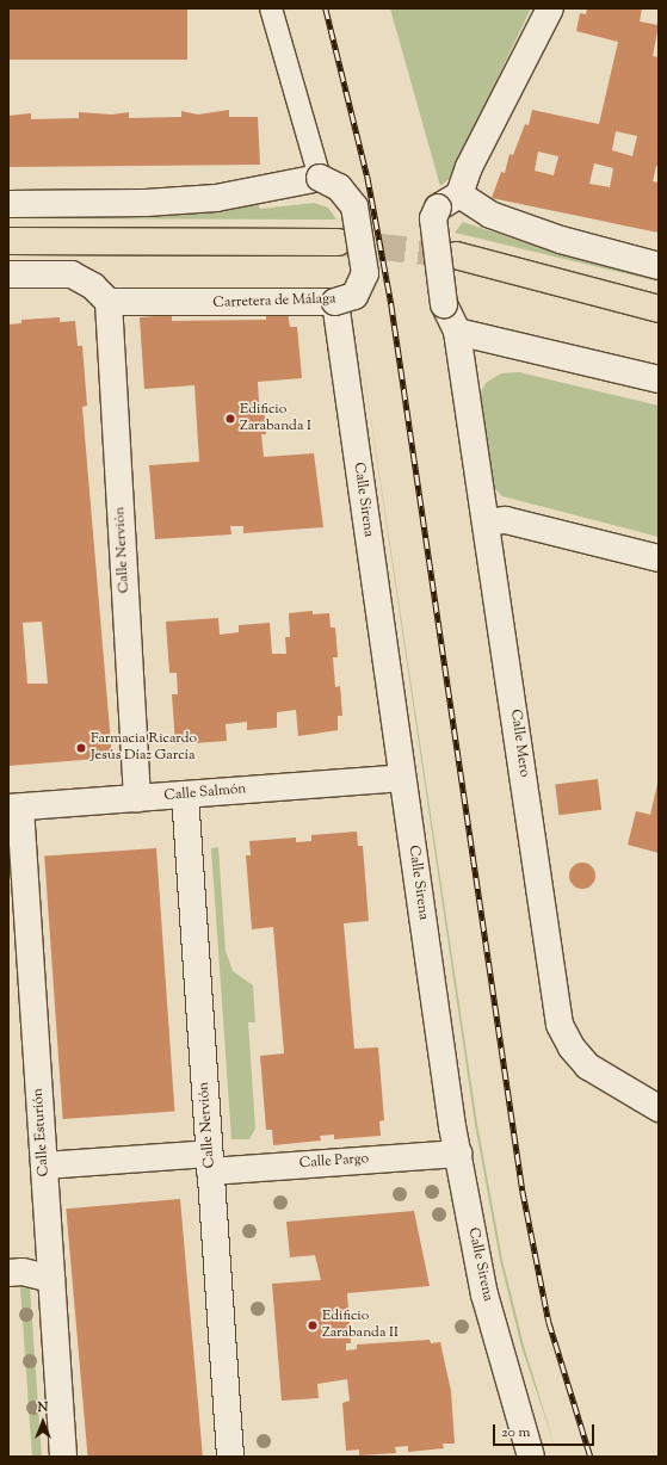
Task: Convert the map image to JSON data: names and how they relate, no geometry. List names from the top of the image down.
{
  "streets": {
    "street": [
      "Carretera de Málaga",
      "Calle Sirena",
      "Calle Nervión",
      "Calle Mero",
      "Calle Salmón",
      "Calle Esturión",
      "Calle Pargo"
    ]
  },
  "crossings": [
    ["Carretera de Málaga", "Calle Sirena"],
    ["Carretera de Málaga", "Calle Nervión"],
    ["Calle Sirena", "Calle Salmón"],
    ["Calle Sirena", "Calle Pargo"],
    ["Calle Nervión", "Calle Salmón"],
    ["Calle Nervión", "Calle Pargo"],
    ["Calle Salmón", "Calle Esturión"],
    ["Calle Esturión", "Calle Pargo"]
  ],
  "places": ["Edificio Zarabanda I", "Farmacia Ricardo Jesús Díaz García", "Edificio Zarabanda II"],
  "scale_bar": "20 m",
  "north": "top"
}
